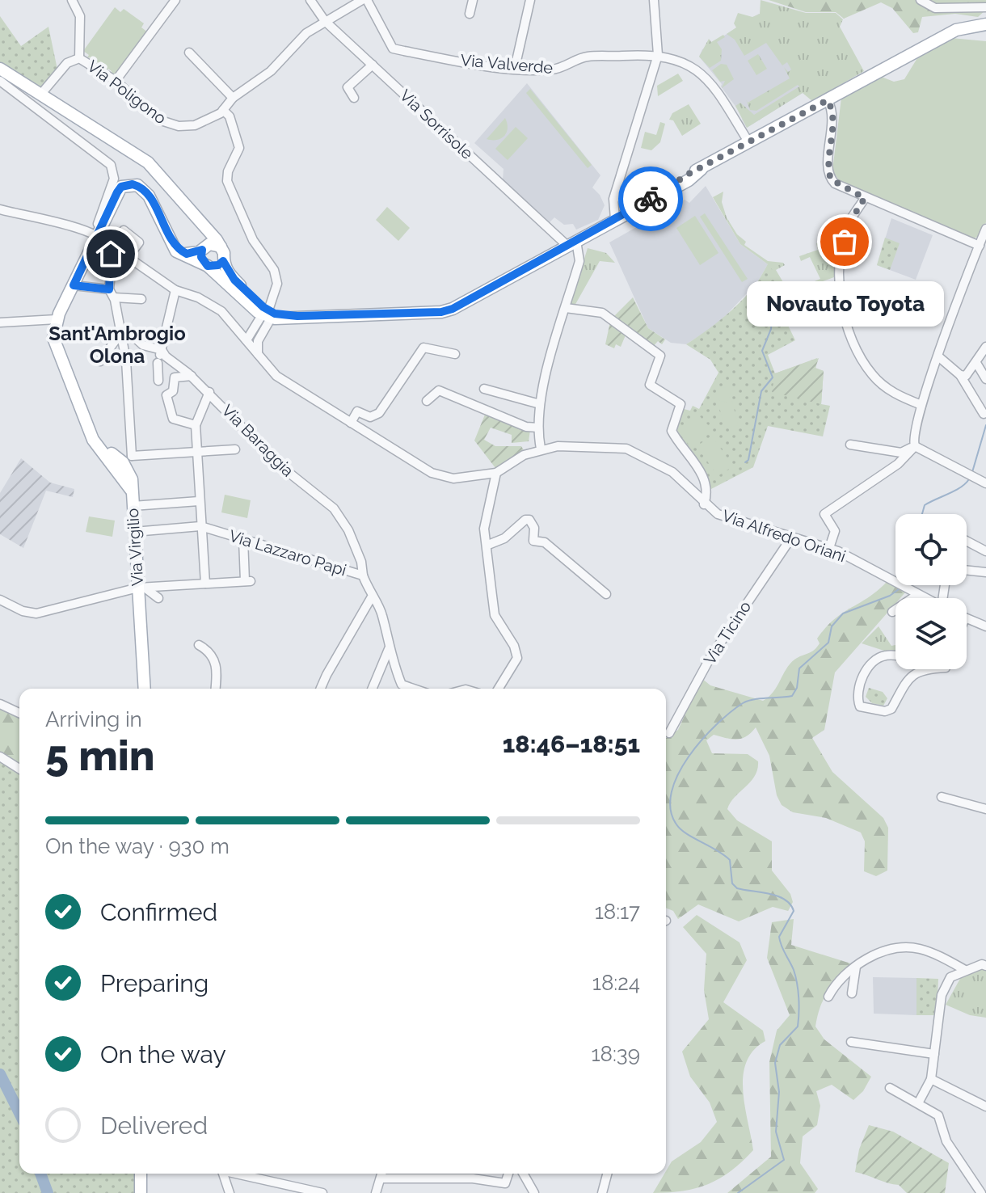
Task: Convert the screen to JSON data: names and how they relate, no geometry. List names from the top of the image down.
{
  "streets": {
    "main road": ["Via Virgilio"],
    "street": [
      "Via Valverde",
      "Via Poligono",
      "Via Sorrisole",
      "Via Baraggia",
      "Via Alfredo Oriani",
      "Via Lazzaro Papi",
      "Via Ticino"
    ]
  },
  "crossings": [
    ["Via Valverde", "Via Poligono"],
    ["Via Valverde", "Via Sorrisole"],
    ["Via Poligono", "Via Sorrisole"],
    ["Via Baraggia", "Via Lazzaro Papi"],
    ["Via Alfredo Oriani", "Via Ticino"],
    ["Via Virgilio", "Via Lazzaro Papi"]
  ],
  "districts": ["Sant'Ambrogio Olona"],
  "places": ["Novauto Toyota"],
  "page": {
    "bubble": "Novauto Toyota",
    "heading": ["5 min", "Arriving in", "18:46–18:51"],
    "bar": "On the way · 930 m",
    "list": [
      ["Confirmed", "18:17"],
      ["Preparing", "18:24"],
      ["On the way", "18:39"],
      "Delivered"
    ]
  }
}
